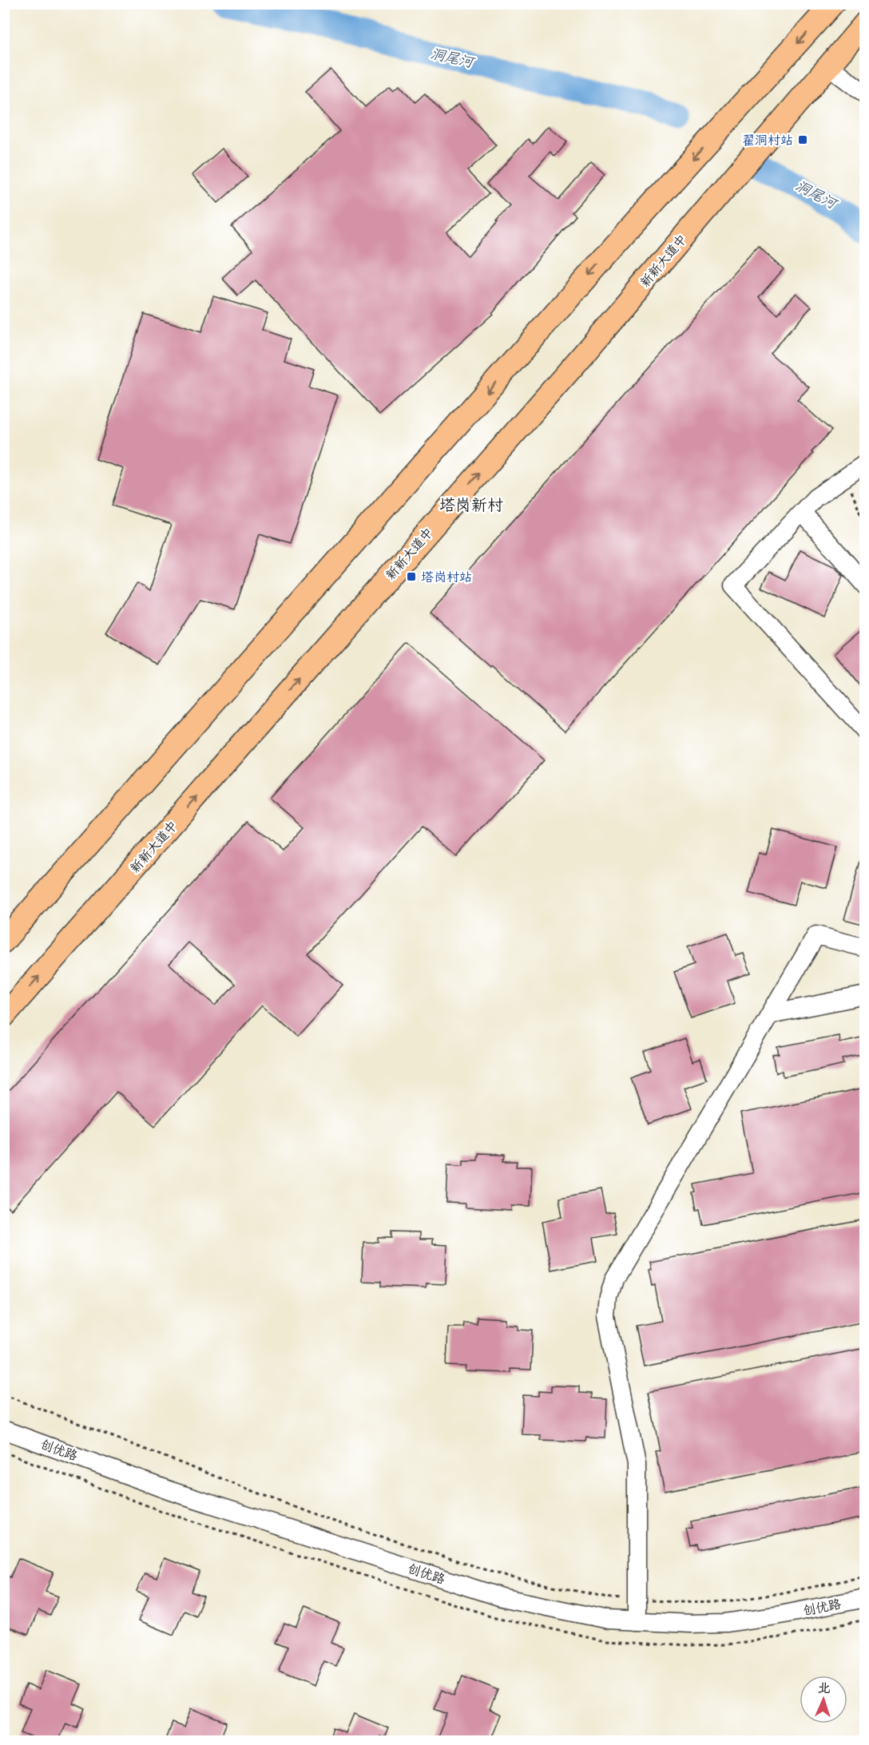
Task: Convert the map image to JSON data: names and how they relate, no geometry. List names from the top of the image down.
{
  "streets": {
    "main road": ["新新大道中"],
    "street": ["创优路"]
  },
  "districts": ["塔岗新村"],
  "water": ["洞尾河"],
  "places": {
    "transit": ["翟洞村站", "塔岗村站"]
  },
  "north": "top"
}
